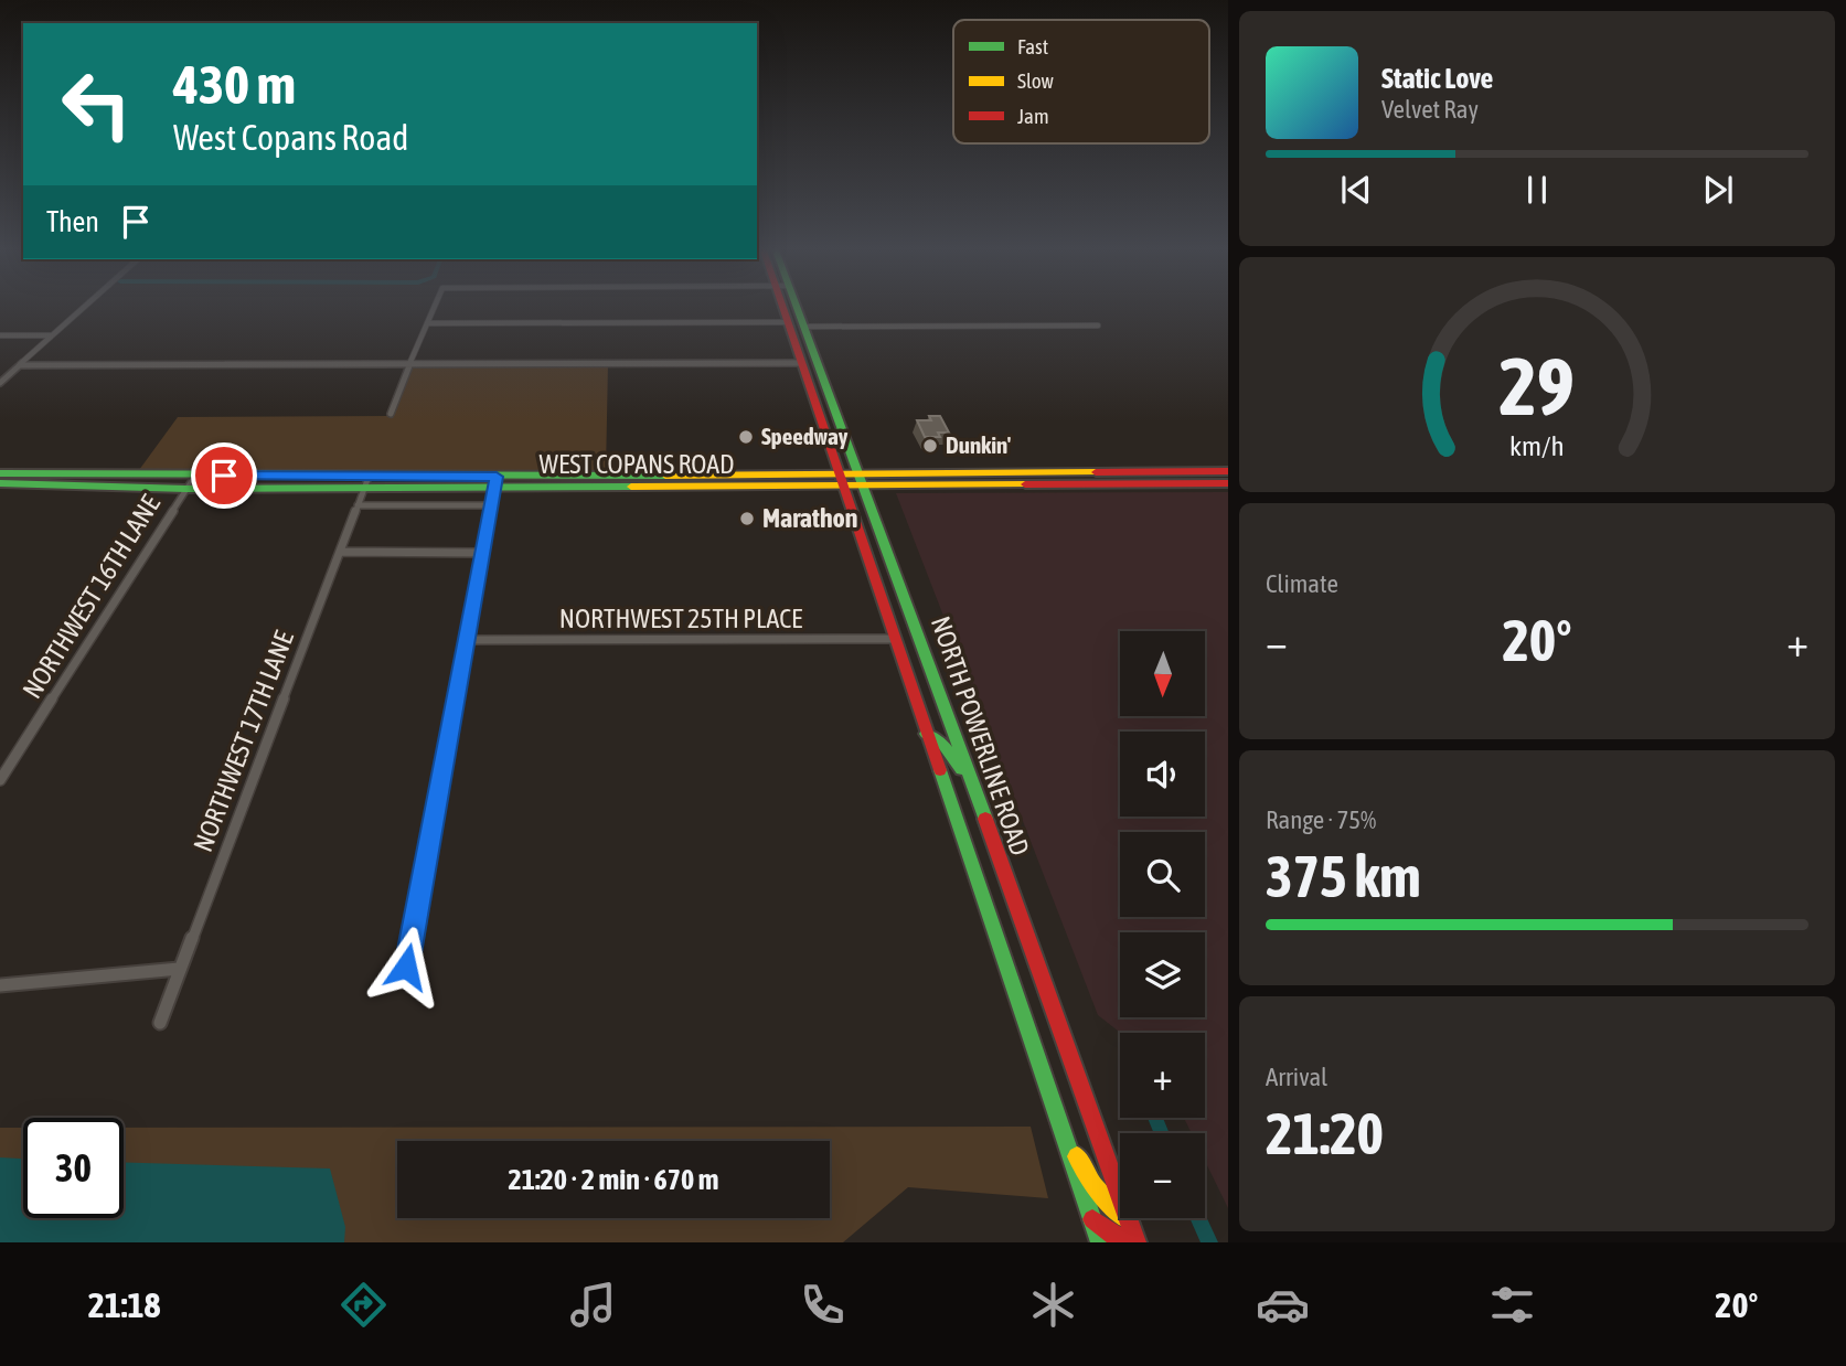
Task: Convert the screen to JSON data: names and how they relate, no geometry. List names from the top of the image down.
{
  "streets": {
    "main road": ["WEST COPANS ROAD", "NORTH POWERLINE ROAD"],
    "street": ["NORTHWEST 16TH LANE", "NORTHWEST 25TH PLACE", "NORTHWEST 17TH LANE"]
  },
  "crossings": [
    ["WEST COPANS ROAD", "NORTHWEST 16TH LANE"],
    ["WEST COPANS ROAD", "NORTH POWERLINE ROAD"],
    ["WEST COPANS ROAD", "NORTHWEST 17TH LANE"],
    ["NORTHWEST 25TH PLACE", "NORTH POWERLINE ROAD"]
  ],
  "places": ["Speedway", "Dunkin'", "Marathon"],
  "legend": ["Fast", "Slow", "Jam"],
  "north": "bottom",
  "page": {
    "turn": ["430 m", "West Copans Road"],
    "song": ["Static Love", "Velvet Ray"],
    "then": "Then",
    "tile": [
      "Climate",
      ["Range · 75%", "375 km"],
      ["Arrival", "21:20"]
    ],
    "heat": ["−", "20°", "+"],
    "map_buttons": ["+", "−"],
    "limit": "30",
    "trip": "21:20 · 2 min · 670 m",
    "tabs": ["21:18", "20°"],
    "gauge": ["29", "km/h"]
  }
}
